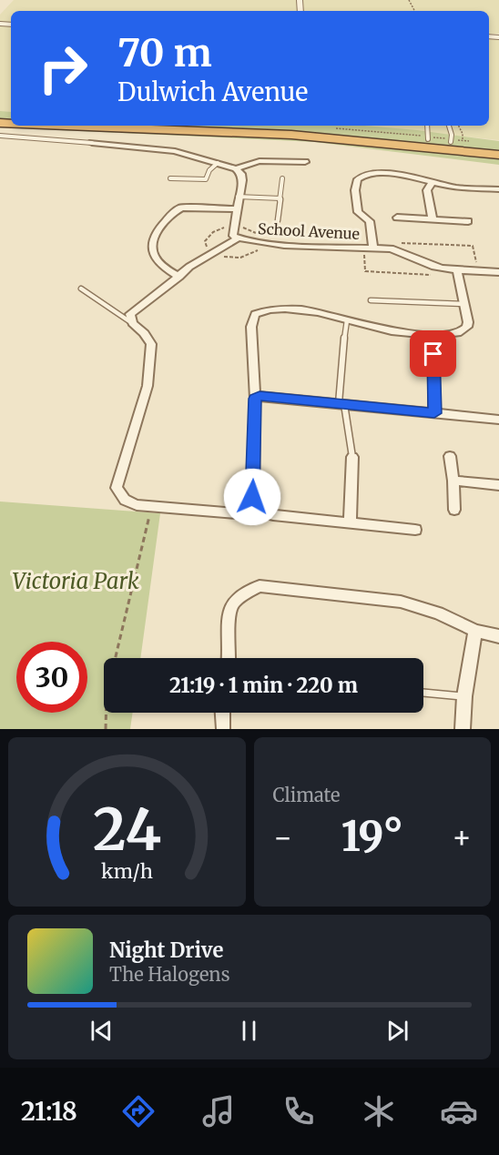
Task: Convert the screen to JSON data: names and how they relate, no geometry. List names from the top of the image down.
{
  "streets": {
    "street": ["School Avenue"]
  },
  "parks": ["Victoria Park"],
  "page": {
    "turn": ["70 m", "Dulwich Avenue"],
    "limit": "30",
    "trip": "21:19 · 1 min · 220 m",
    "tile": "Climate",
    "heat": ["−", "19°", "+"],
    "song": ["Night Drive", "The Halogens"],
    "tabs": "21:18",
    "gauge": ["24", "km/h"]
  }
}
